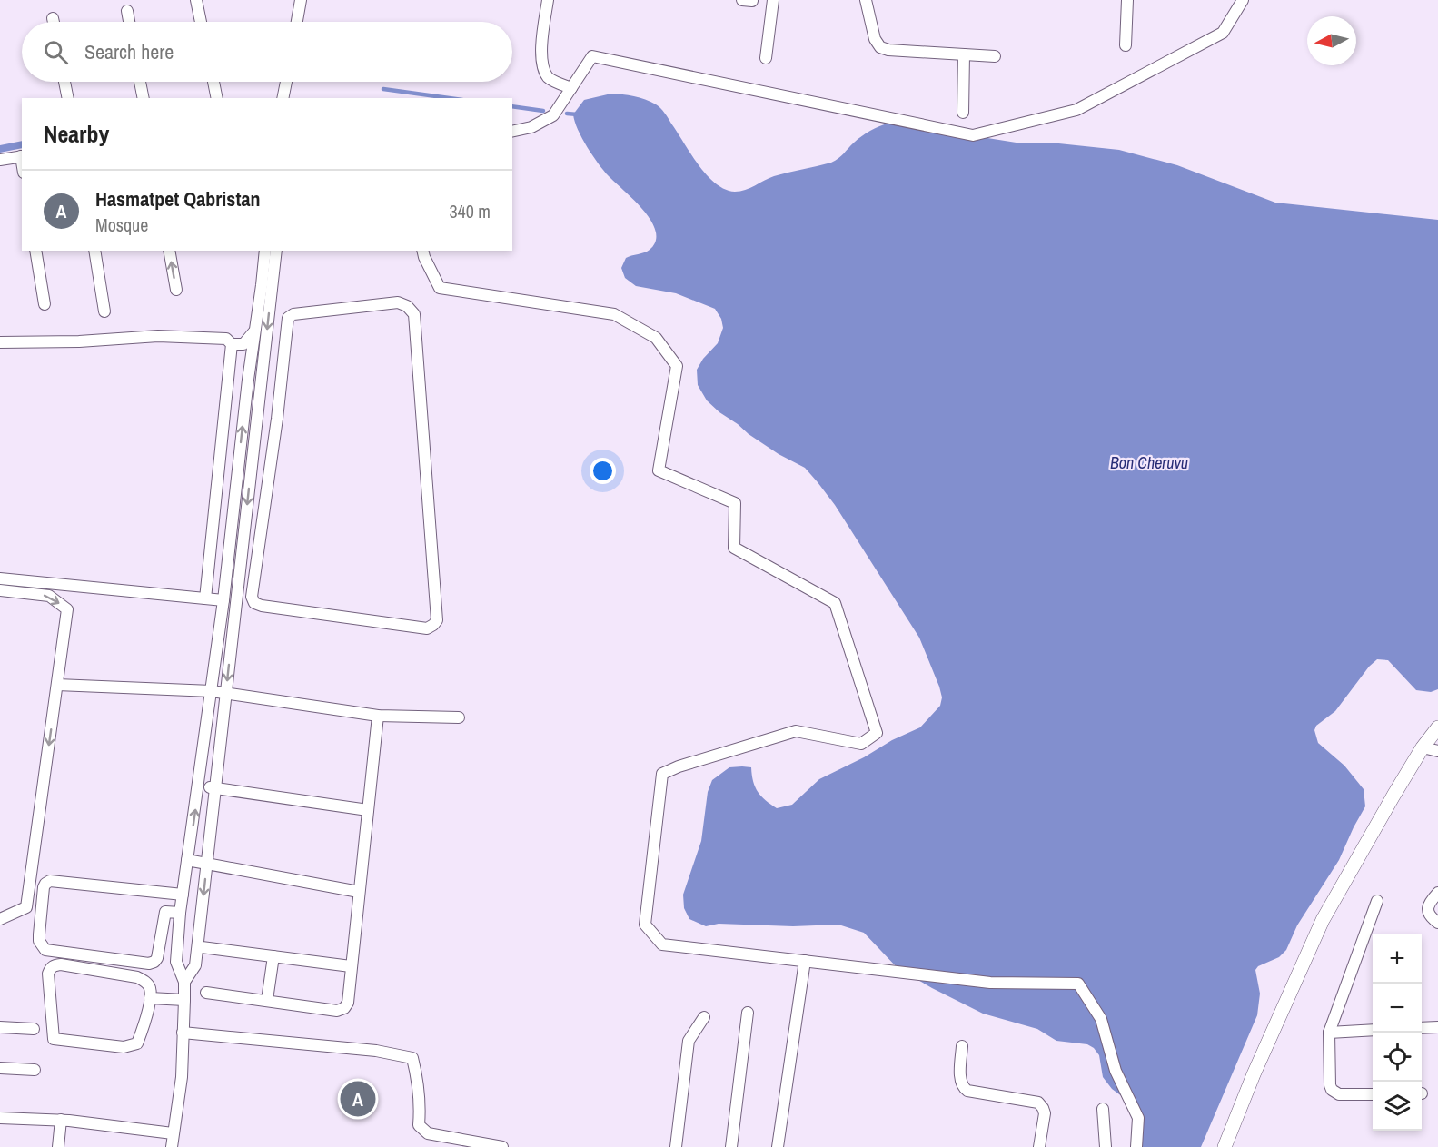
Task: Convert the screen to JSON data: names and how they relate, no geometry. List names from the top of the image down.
{
  "water": ["Bon Cheruvu"],
  "north": "left",
  "page": {
    "search": "Search here",
    "heading": "Nearby",
    "list": [
      {
        "mark": "A",
        "name": "Hasmatpet Qabristan",
        "note": "Mosque",
        "value": "340 m"
      }
    ],
    "map_buttons": ["+", "−"],
    "pins": "A"
  }
}
